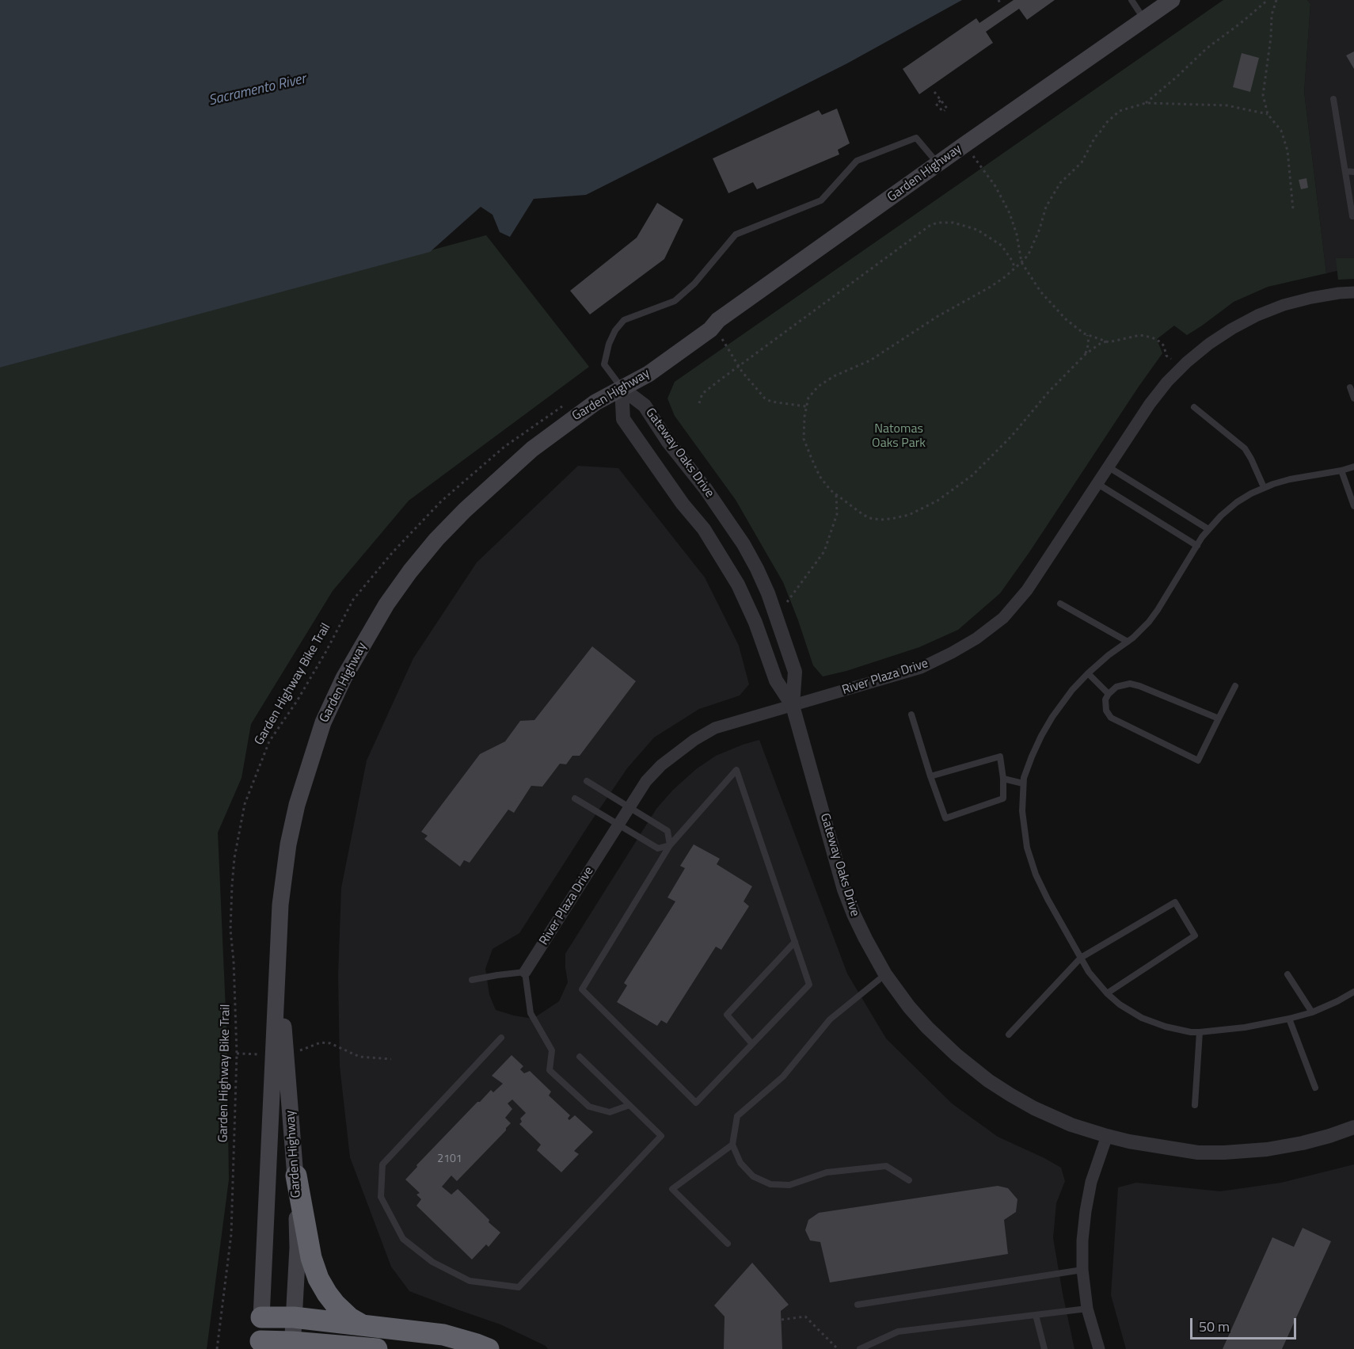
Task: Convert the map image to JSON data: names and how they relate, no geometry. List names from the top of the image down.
{
  "streets": {
    "main road": ["Garden Highway"],
    "street": ["Gateway Oaks Drive", "River Plaza Drive"],
    "path": ["Garden Highway Bike Trail"]
  },
  "crossings": [
    ["Garden Highway", "Gateway Oaks Drive"],
    ["Gateway Oaks Drive", "River Plaza Drive"]
  ],
  "water": ["Sacramento River"],
  "parks": ["Natomas Oaks Park"],
  "house_numbers": ["2101"],
  "scale_bar": "50 m"
}
